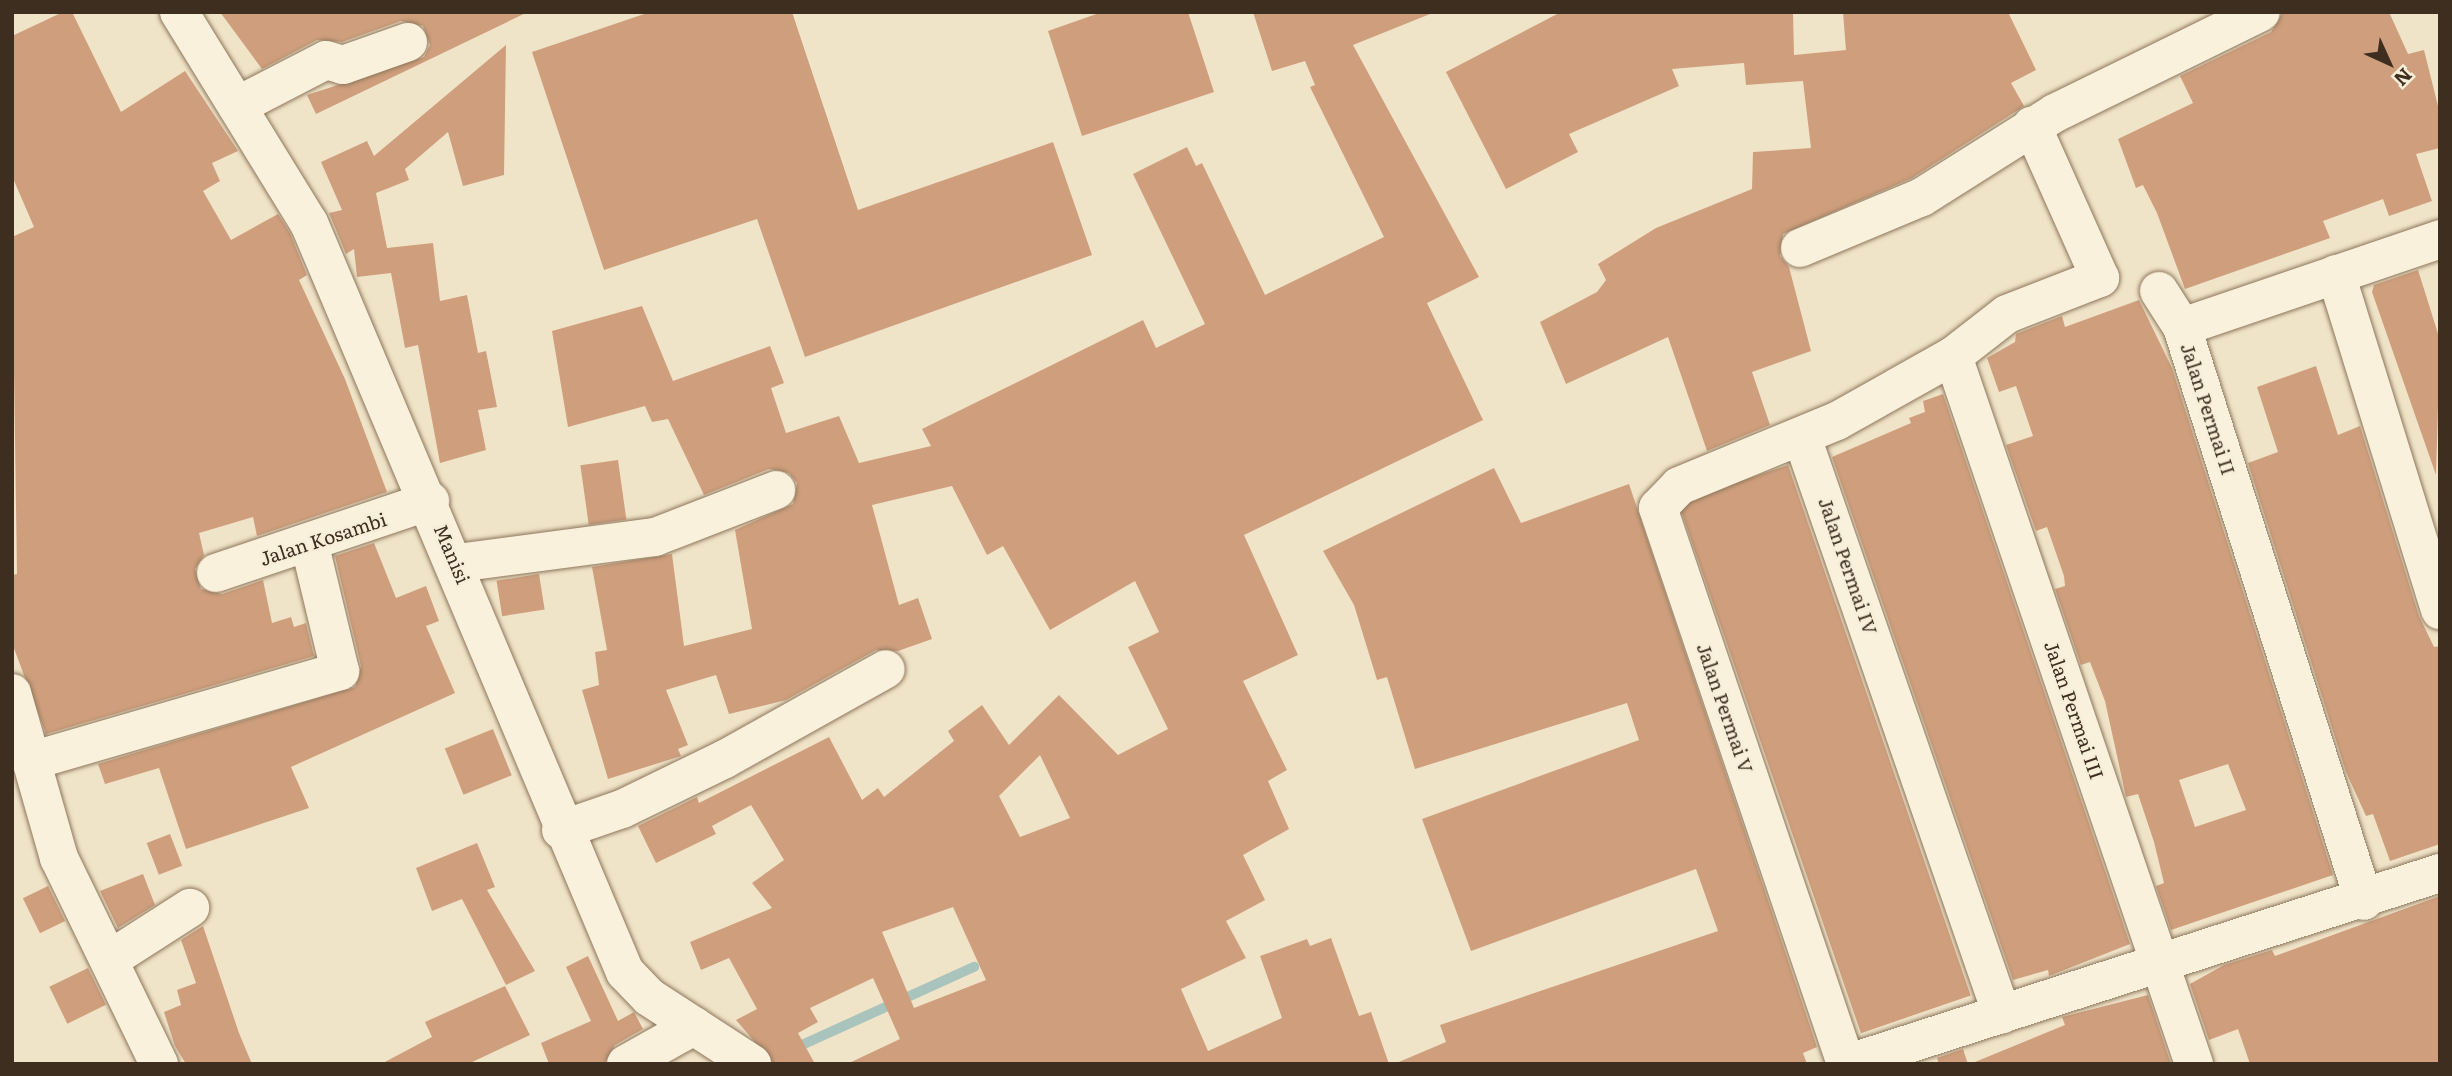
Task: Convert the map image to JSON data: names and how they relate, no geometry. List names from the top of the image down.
{
  "streets": {
    "street": [
      "Jalan Permai II",
      "Jalan Kosambi",
      "Manisi",
      "Jalan Permai IV",
      "Jalan Permai V",
      "Jalan Permai III"
    ]
  },
  "crossings": [
    ["Jalan Kosambi", "Manisi"],
    ["Jalan Permai IV", "Jalan Permai V"]
  ],
  "north": "bottom right"
}
